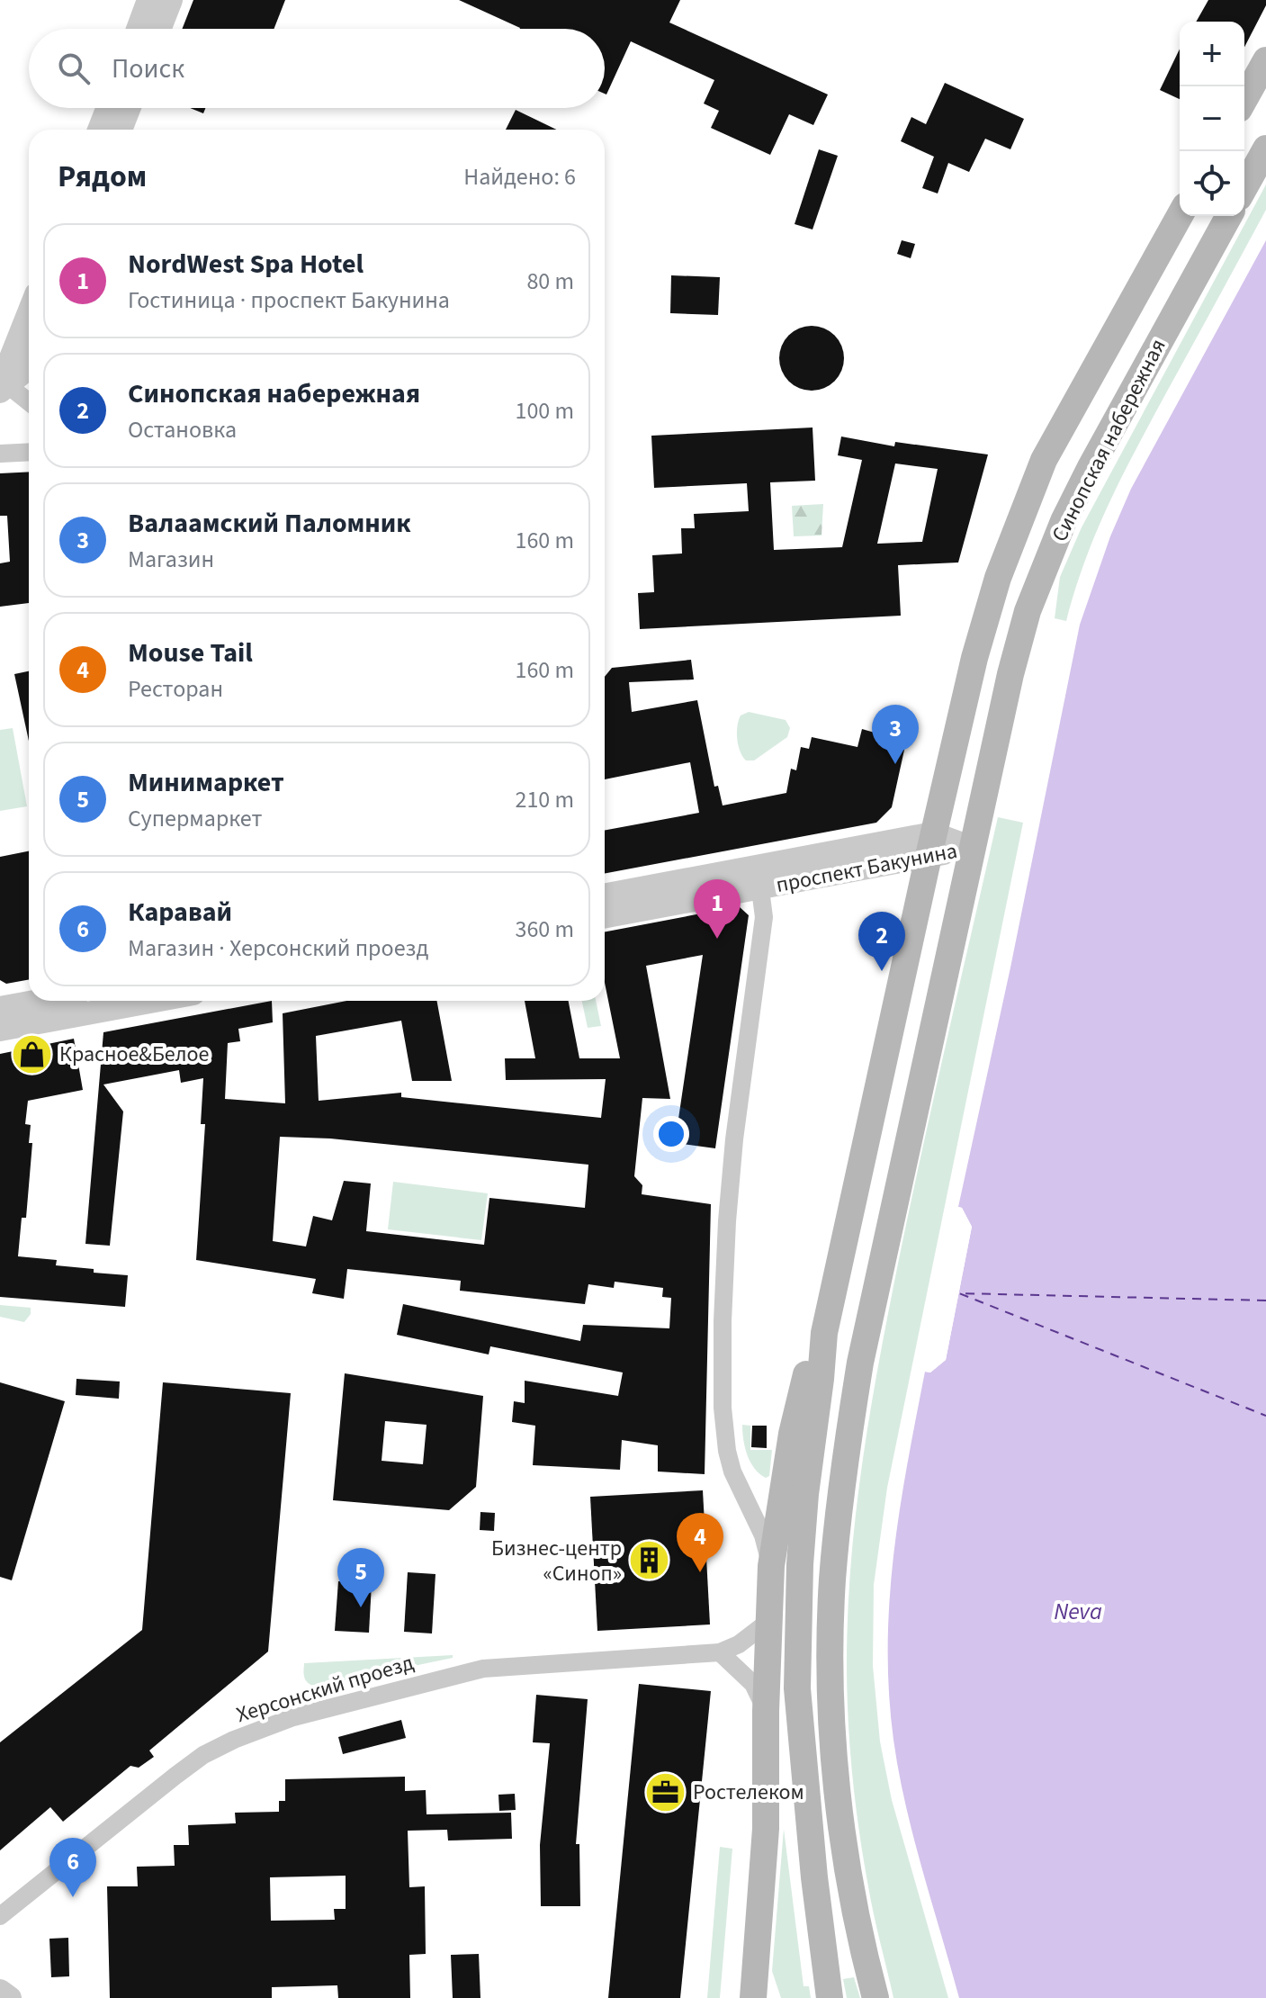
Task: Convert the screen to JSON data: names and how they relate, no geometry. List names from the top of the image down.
{
  "streets": {
    "main road": ["Синопская набережная"],
    "street": ["проспект Бакунина", "Херсонский проезд"]
  },
  "crossings": [
    ["Синопская набережная", "проспект Бакунина"],
    ["Синопская набережная", "Херсонский проезд"]
  ],
  "water": ["Neva"],
  "places": {
    "shop": ["Красное&Белое"],
    "building": ["Бизнес-центр «Синоп»"],
    "office": ["Ростелеком"]
  },
  "page": {
    "map_buttons": ["+", "−"],
    "search": "Поиск",
    "heading": ["Рядом", "Найдено: 6"],
    "list": [
      {
        "mark": "1",
        "name": "NordWest Spa Hotel",
        "note": "Гостиница · проспект Бакунина",
        "value": "80 m"
      },
      {
        "mark": "2",
        "name": "Синопская набережная",
        "note": "Остановка",
        "value": "100 m"
      },
      {
        "mark": "3",
        "name": "Валаамский Паломник",
        "note": "Магазин",
        "value": "160 m"
      },
      {
        "mark": "4",
        "name": "Mouse Tail",
        "note": "Ресторан",
        "value": "160 m"
      },
      {
        "mark": "5",
        "name": "Минимаркет",
        "note": "Супермаркет",
        "value": "210 m"
      },
      {
        "mark": "6",
        "name": "Каравай",
        "note": "Магазин · Херсонский проезд",
        "value": "360 m"
      }
    ],
    "pins": [
      "3",
      "1",
      "2",
      "4",
      "5",
      "6"
    ]
  }
}
